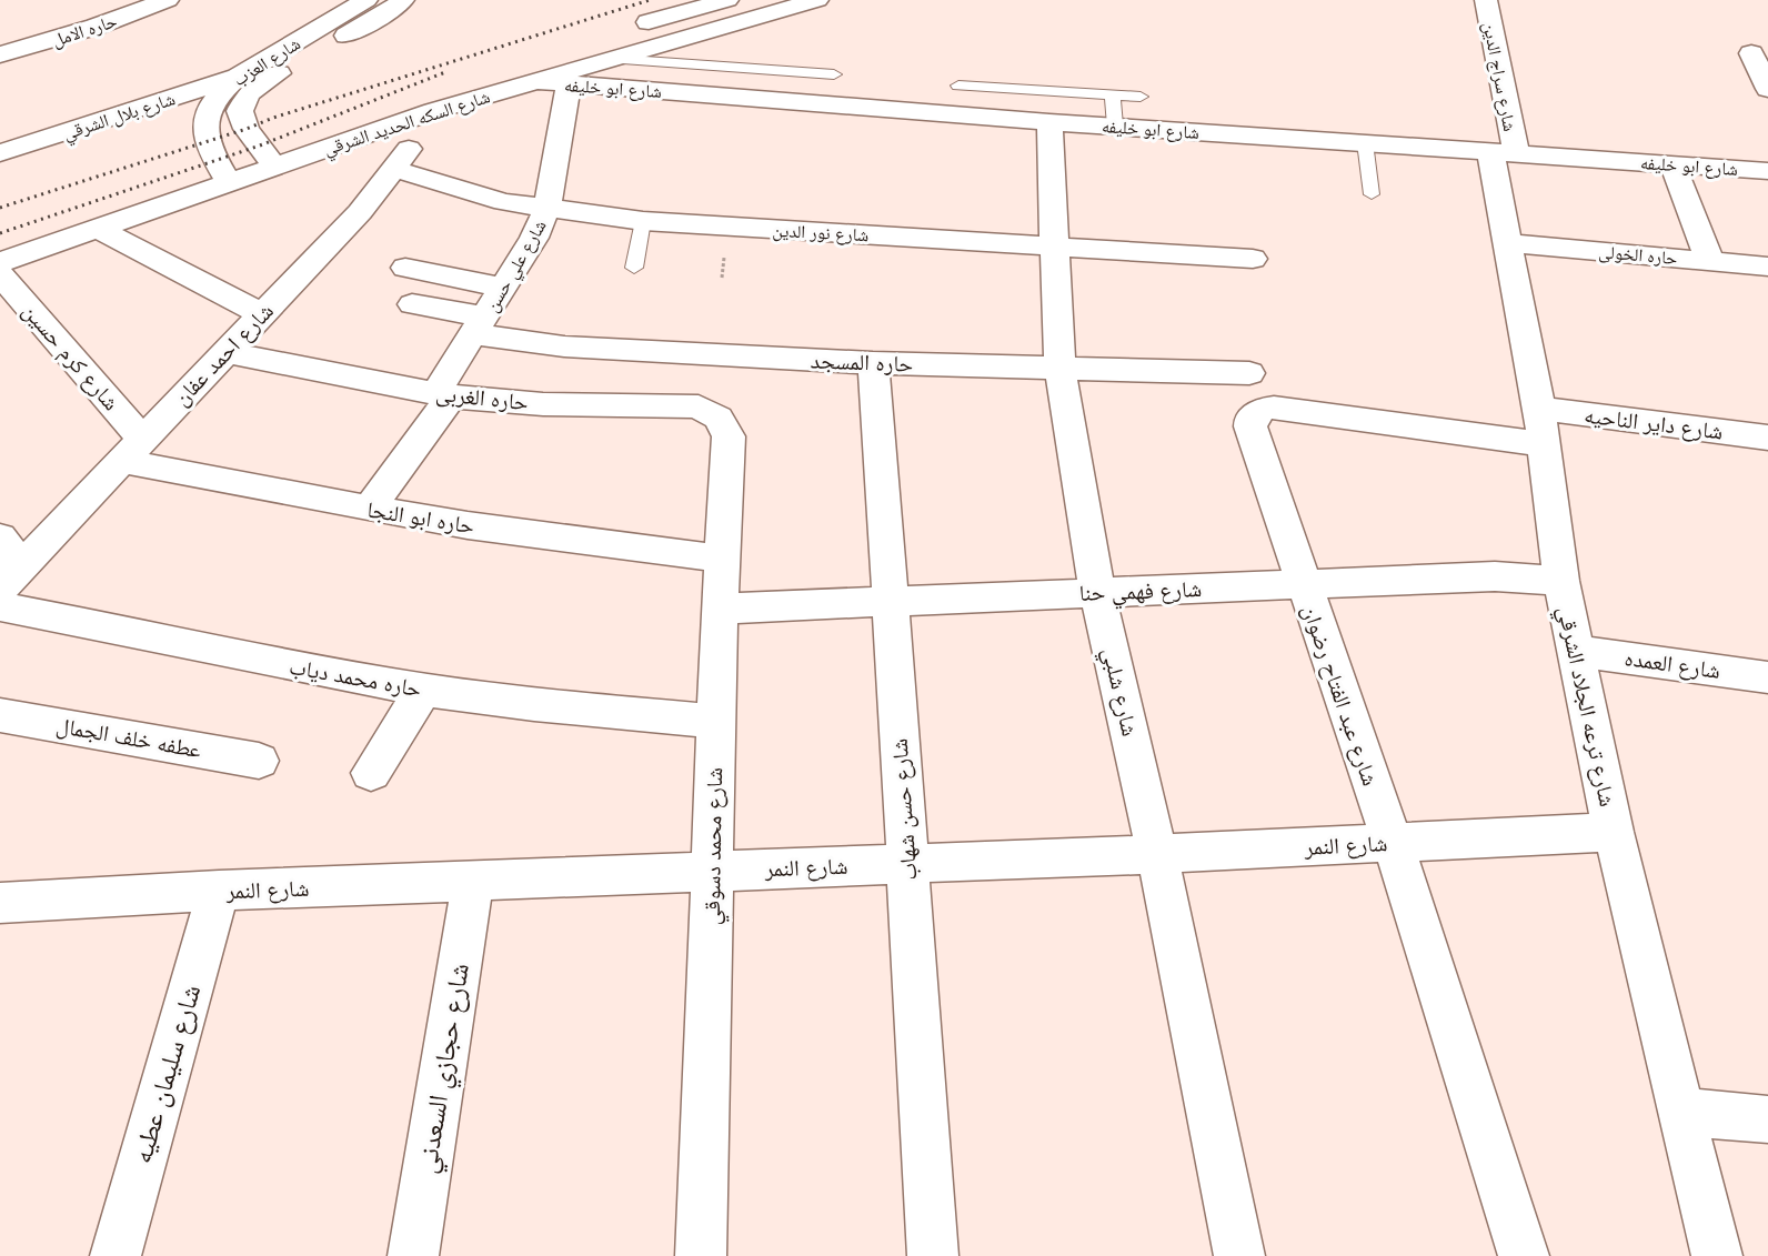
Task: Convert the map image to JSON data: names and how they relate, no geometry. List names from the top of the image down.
{
  "streets": {
    "street": [
      "حاره الامل",
      "شارع العزب",
      "شارع سراج الدين",
      "شارع ابو خليفه",
      "شارع بلال الشرقي",
      "شارع السكه الحديد الشرقي",
      "شارع نور الدين",
      "حاره الخولى",
      "شارع علي حسن",
      "شارع احمد عفان",
      "شارع كرم حسين",
      "حاره المسجد",
      "حاره الغربى",
      "شارع داير الناحيه",
      "حاره ابو النجا",
      "شارع فهمي حنا",
      "شارع العمده",
      "حاره محمد دياب",
      "شارع شلبي",
      "شارع عبد الفتاح رضوان",
      "شارع ترعه الجلاد الشرقي",
      "عطفه خلف الجمال",
      "شارع حسن شهاب",
      "شارع النمر",
      "شارع محمد دسوقي",
      "شارع حجازي السعدني",
      "شارع سليمان عطيه"
    ]
  },
  "crossings": [
    ["شارع العزب", "شارع بلال الشرقي"],
    ["شارع العزب", "شارع السكه الحديد الشرقي"],
    ["شارع سراج الدين", "شارع ابو خليفه"],
    ["شارع سراج الدين", "شارع ترعه الجلاد الشرقي"],
    ["شارع ابو خليفه", "شارع السكه الحديد الشرقي"],
    ["شارع ابو خليفه", "شارع علي حسن"],
    ["شارع ابو خليفه", "شارع شلبي"],
    ["شارع ابو خليفه", "شارع ترعه الجلاد الشرقي"],
    ["شارع السكه الحديد الشرقي", "شارع احمد عفان"],
    ["شارع نور الدين", "شارع علي حسن"],
    ["شارع نور الدين", "شارع احمد عفان"],
    ["شارع نور الدين", "شارع شلبي"],
    ["حاره الخولى", "شارع ترعه الجلاد الشرقي"],
    ["شارع علي حسن", "حاره المسجد"],
    ["شارع علي حسن", "حاره الغربى"],
    ["شارع علي حسن", "حاره ابو النجا"],
    ["شارع احمد عفان", "شارع كرم حسين"],
    ["شارع احمد عفان", "حاره الغربى"],
    ["شارع احمد عفان", "حاره ابو النجا"],
    ["شارع كرم حسين", "حاره ابو النجا"],
    ["حاره المسجد", "شارع شلبي"],
    ["حاره المسجد", "شارع حسن شهاب"],
    ["حاره الغربى", "شارع محمد دسوقي"],
    ["شارع داير الناحيه", "شارع عبد الفتاح رضوان"],
    ["شارع داير الناحيه", "شارع ترعه الجلاد الشرقي"],
    ["حاره ابو النجا", "شارع محمد دسوقي"],
    ["شارع فهمي حنا", "شارع شلبي"],
    ["شارع فهمي حنا", "شارع عبد الفتاح رضوان"],
    ["شارع فهمي حنا", "شارع ترعه الجلاد الشرقي"],
    ["شارع فهمي حنا", "شارع حسن شهاب"],
    ["شارع فهمي حنا", "شارع محمد دسوقي"],
    ["شارع العمده", "شارع ترعه الجلاد الشرقي"],
    ["حاره محمد دياب", "شارع محمد دسوقي"],
    ["شارع شلبي", "شارع النمر"],
    ["شارع عبد الفتاح رضوان", "شارع ترعه الجلاد الشرقي"],
    ["شارع عبد الفتاح رضوان", "شارع النمر"],
    ["شارع ترعه الجلاد الشرقي", "شارع النمر"],
    ["شارع حسن شهاب", "شارع النمر"],
    ["شارع النمر", "شارع محمد دسوقي"],
    ["شارع النمر", "شارع حجازي السعدني"],
    ["شارع النمر", "شارع سليمان عطيه"]
  ]
}
